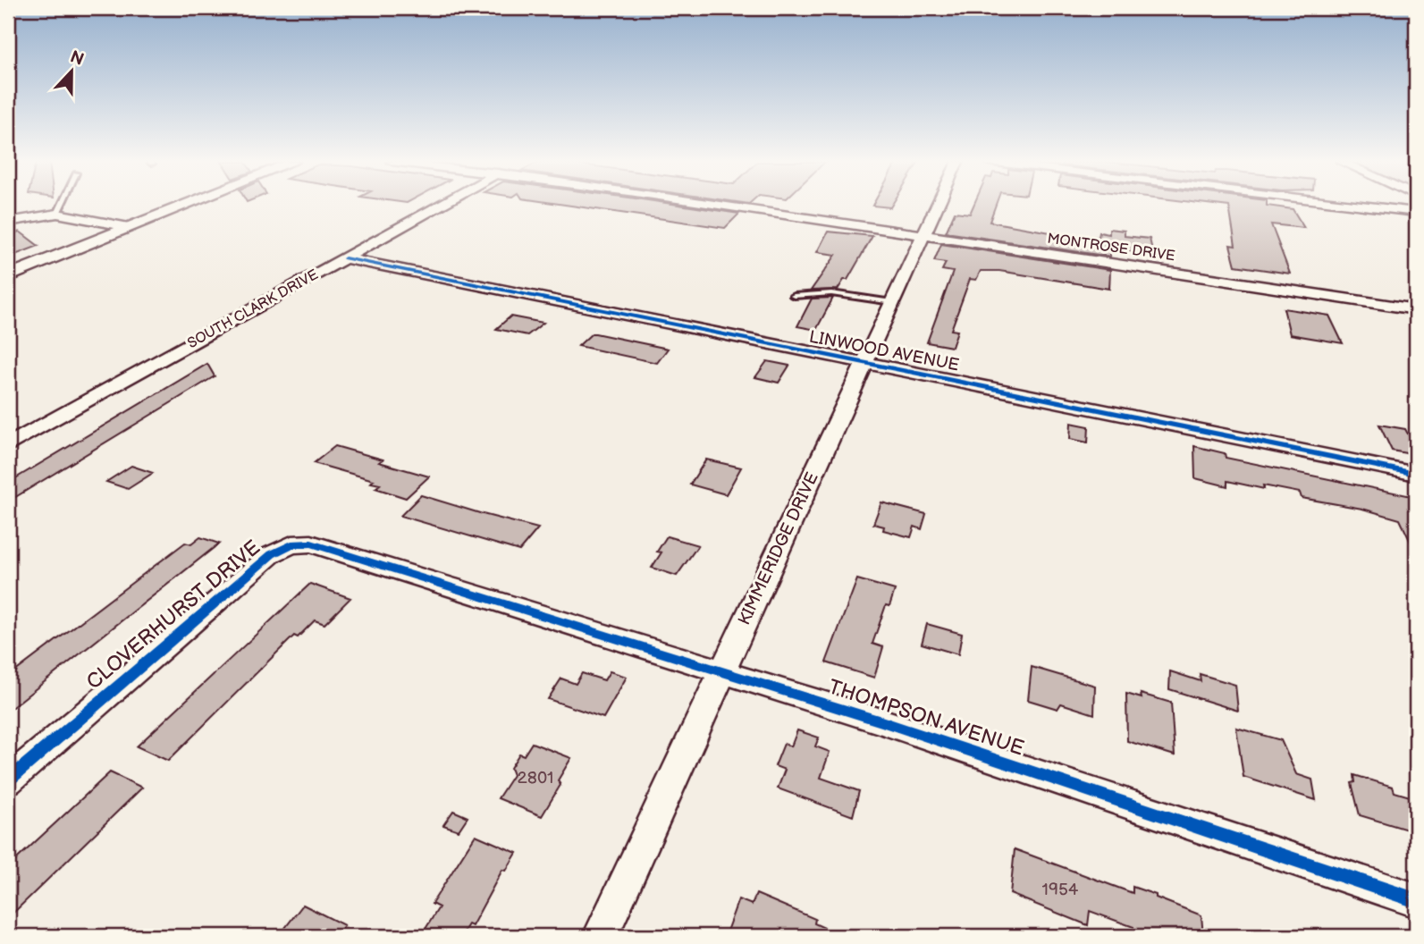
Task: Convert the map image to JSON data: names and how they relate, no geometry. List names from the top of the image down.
{
  "streets": {
    "street": [
      "MONTROSE DRIVE",
      "SOUTH CLARK DRIVE",
      "LINWOOD AVENUE",
      "KIMMERIDGE DRIVE",
      "CLOVERHURST DRIVE",
      "THOMPSON AVENUE"
    ]
  },
  "crossings": [
    ["MONTROSE DRIVE", "KIMMERIDGE DRIVE"],
    ["SOUTH CLARK DRIVE", "LINWOOD AVENUE"],
    ["LINWOOD AVENUE", "KIMMERIDGE DRIVE"],
    ["KIMMERIDGE DRIVE", "THOMPSON AVENUE"],
    ["CLOVERHURST DRIVE", "THOMPSON AVENUE"]
  ],
  "house_numbers": ["2801", "1954"],
  "north": "top"
}
